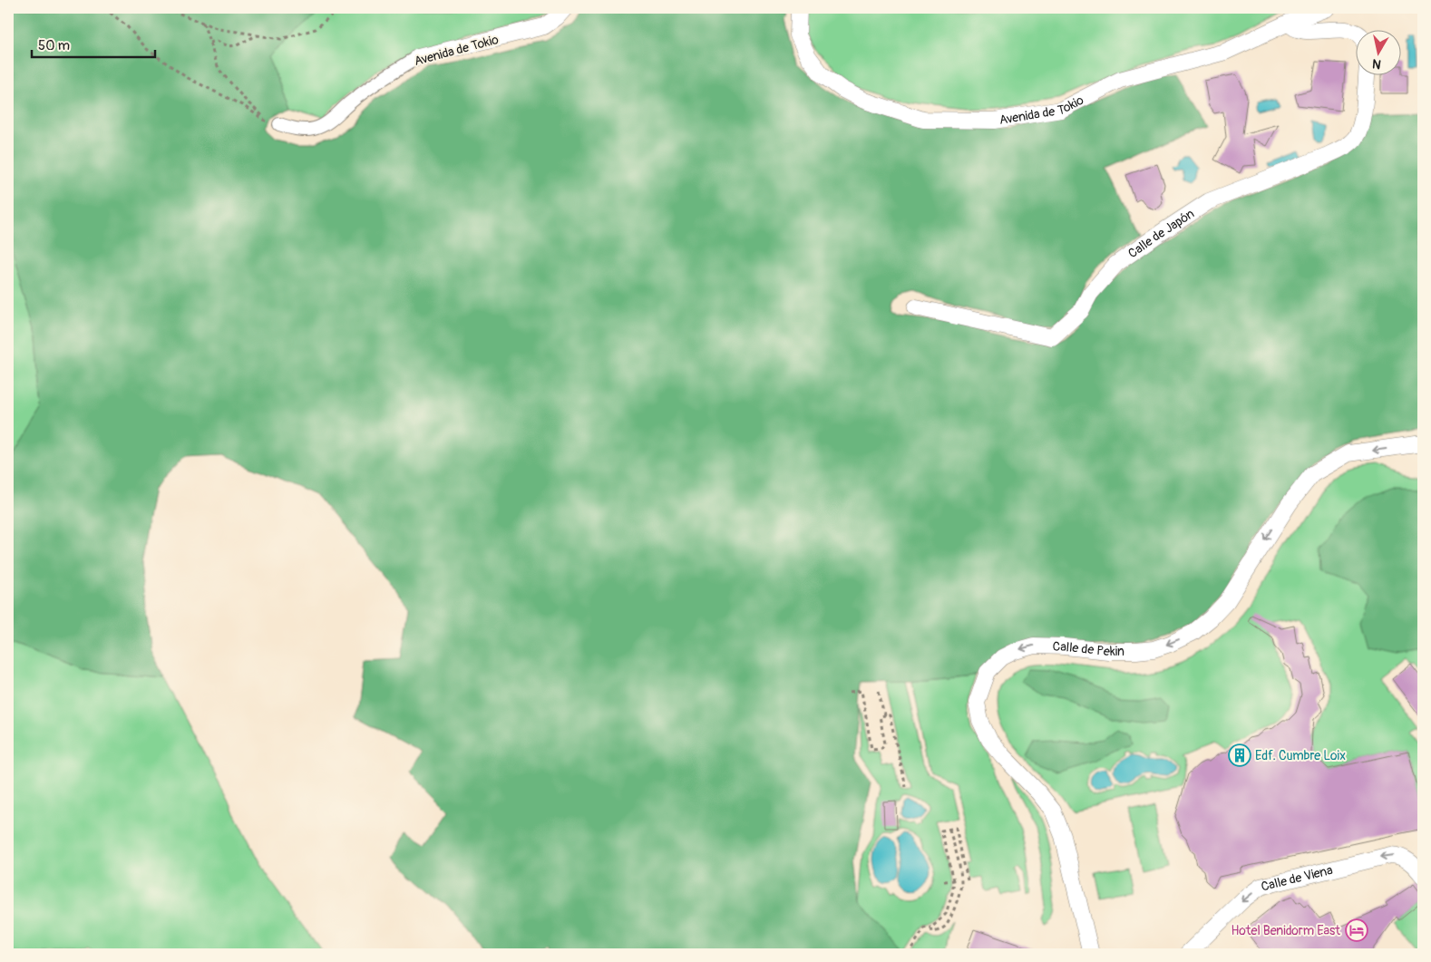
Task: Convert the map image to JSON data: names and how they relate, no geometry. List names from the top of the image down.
{
  "streets": {
    "street": [
      "Avenida de Tokio",
      "Calle de Japón",
      "Calle de Pekin",
      "Calle de Viena"
    ]
  },
  "one_way": ["Calle de Viena"],
  "places": {
    "building": ["Edf. Cumbre Loix"],
    "hotel": ["Hotel Benidorm East"]
  },
  "scale_bar": "50 m",
  "north": "bottom"
}
